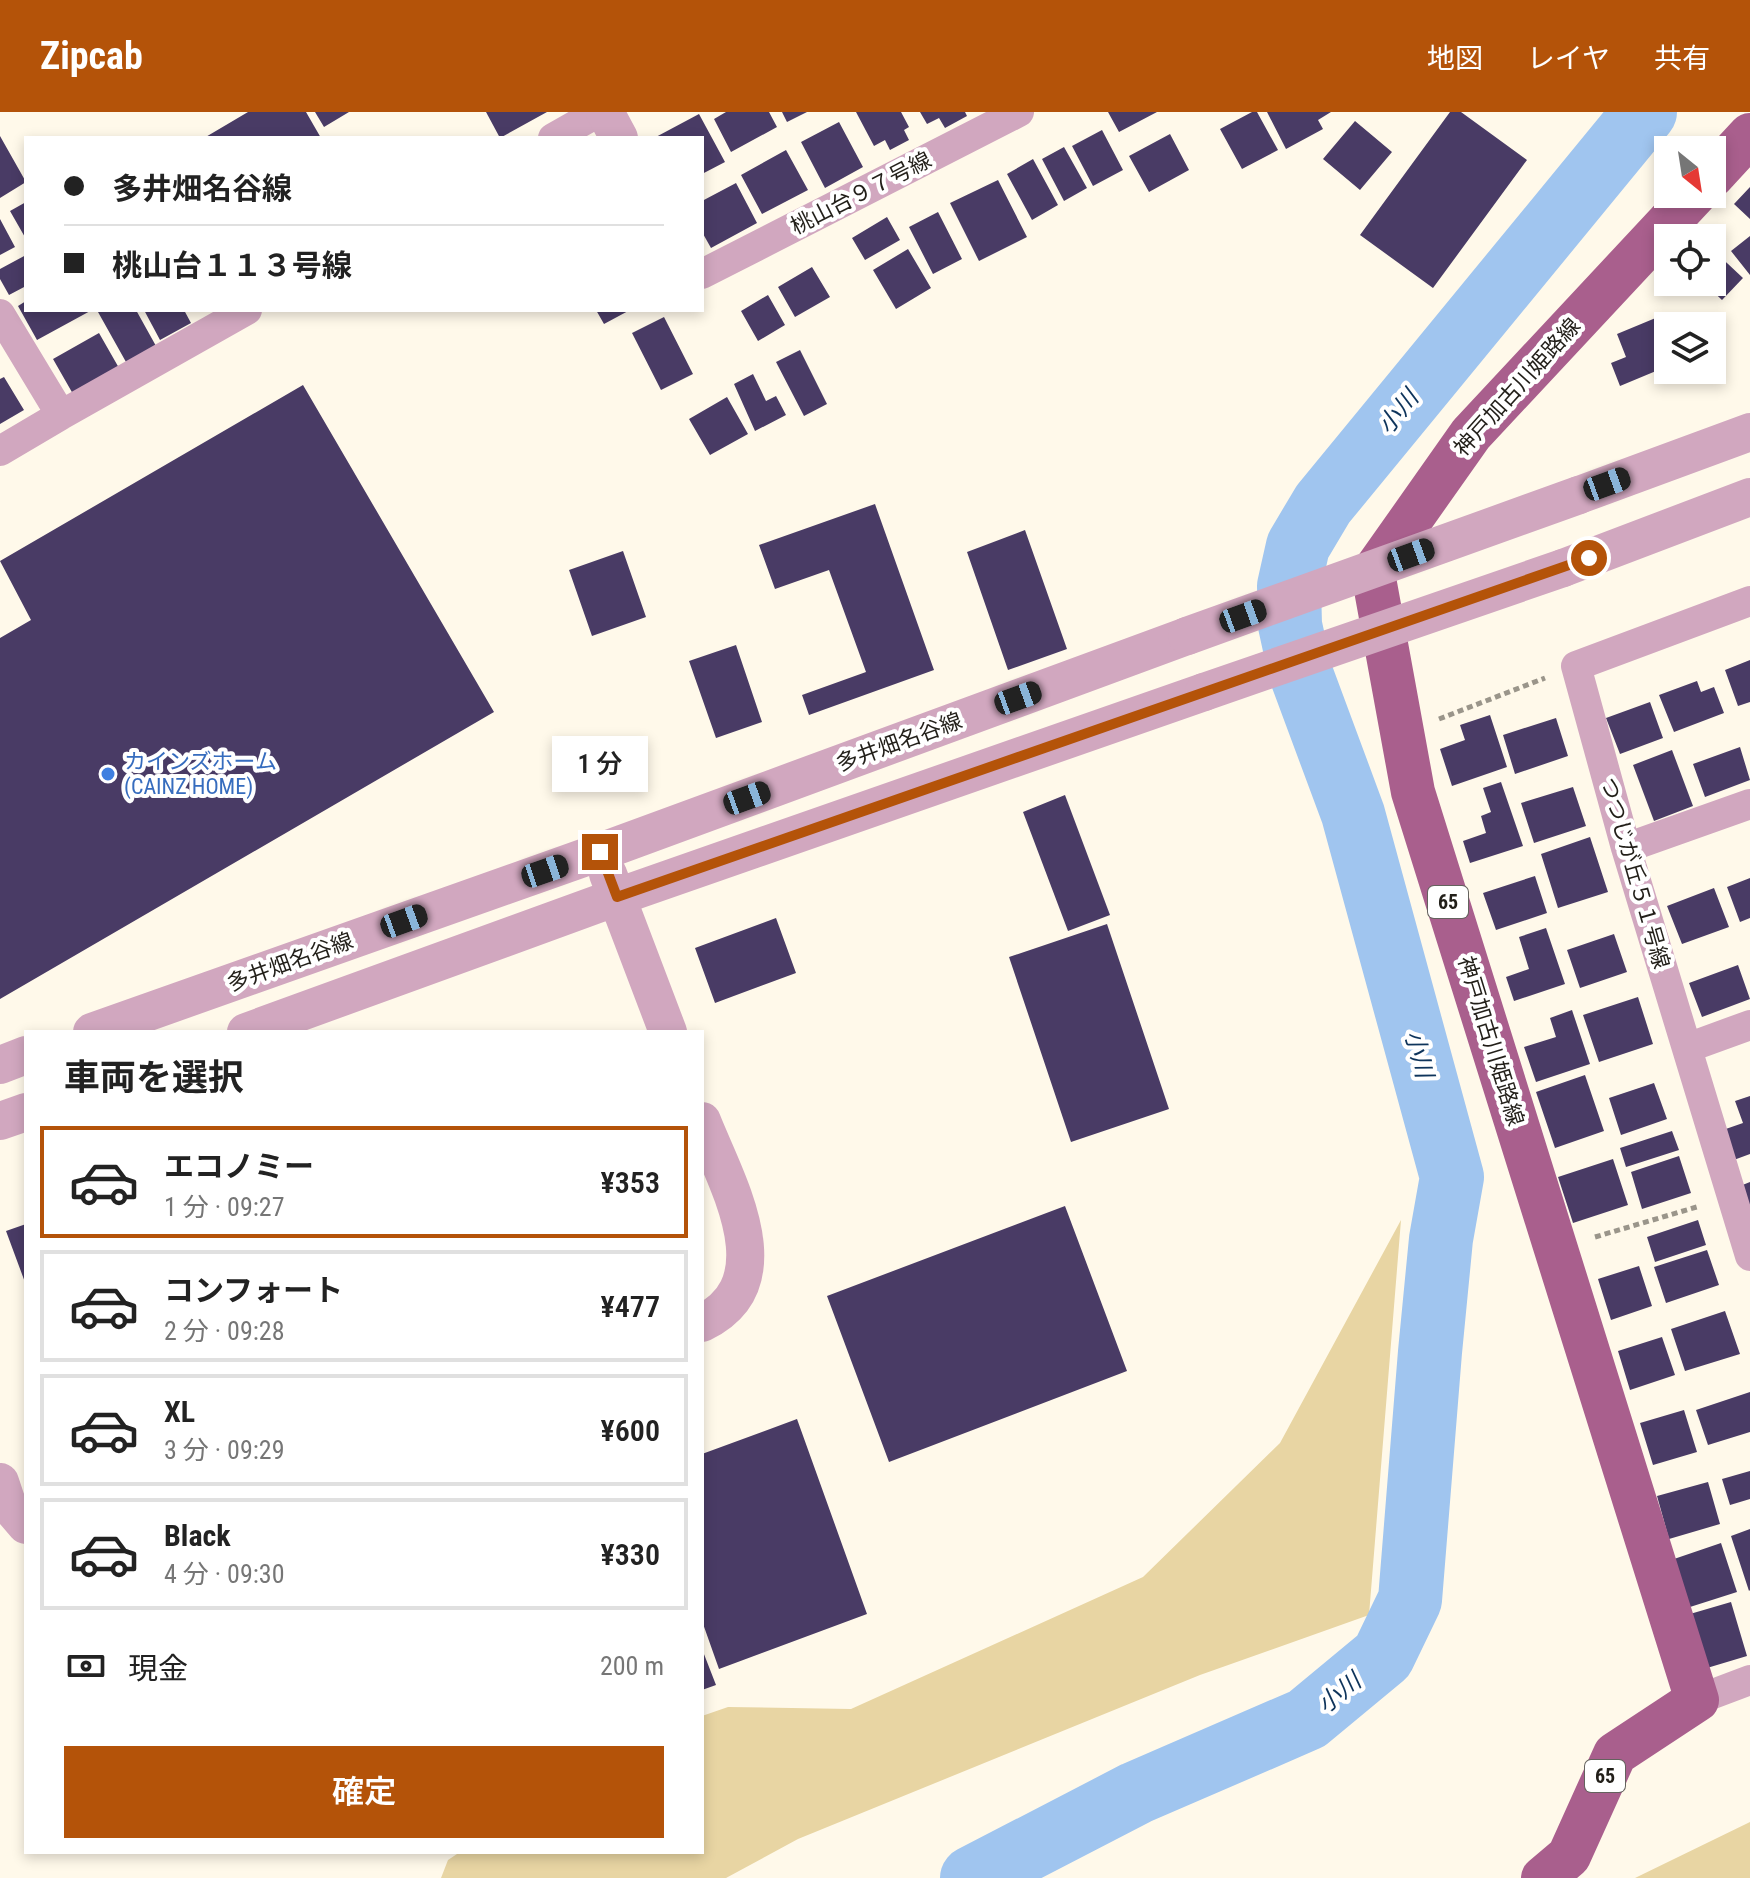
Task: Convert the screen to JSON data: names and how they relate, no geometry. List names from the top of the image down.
{
  "streets": {
    "main road": ["神戸加古川姫路線", "65"],
    "street": ["桃山台９７号線", "多井畑名谷線", "つつじが丘５１号線"]
  },
  "crossings": [
    ["神戸加古川姫路線", "65"]
  ],
  "water": ["小川"],
  "places": ["カインズホーム (CAINZ HOME)"],
  "north": "bottom right",
  "page": {
    "header": "Zipcab",
    "nav": ["地図", "レイヤ", "共有"],
    "banner": ["多井畑名谷線", "桃山台１１３号線"],
    "bubble": "1 分",
    "heading": "車両を選択",
    "list": [
      {
        "name": "エコノミー",
        "note": "1 分 · 09:27",
        "value": "¥353"
      },
      {
        "name": "コンフォート",
        "note": "2 分 · 09:28",
        "value": "¥477"
      },
      {
        "name": "XL",
        "note": "3 分 · 09:29",
        "value": "¥600"
      },
      {
        "name": "Black",
        "note": "4 分 · 09:30",
        "value": "¥330"
      }
    ],
    "pay": ["現金", "200 m"],
    "buttons": "確定"
  }
}
